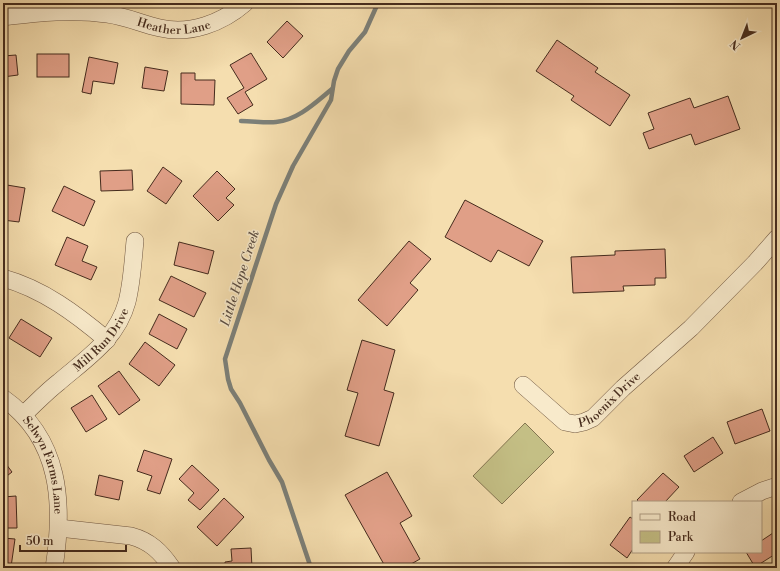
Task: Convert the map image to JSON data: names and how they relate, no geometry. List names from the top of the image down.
{
  "streets": {
    "street": [
      "Heather Lane",
      "Mill Run Drive",
      "Phoenix Drive",
      "Selwyn Farms Lane"
    ]
  },
  "crossings": [
    ["Mill Run Drive", "Selwyn Farms Lane"]
  ],
  "water": ["Little Hope Creek"],
  "legend": ["Road", "Park"],
  "scale_bar": "50 m",
  "north": "bottom left"
}
